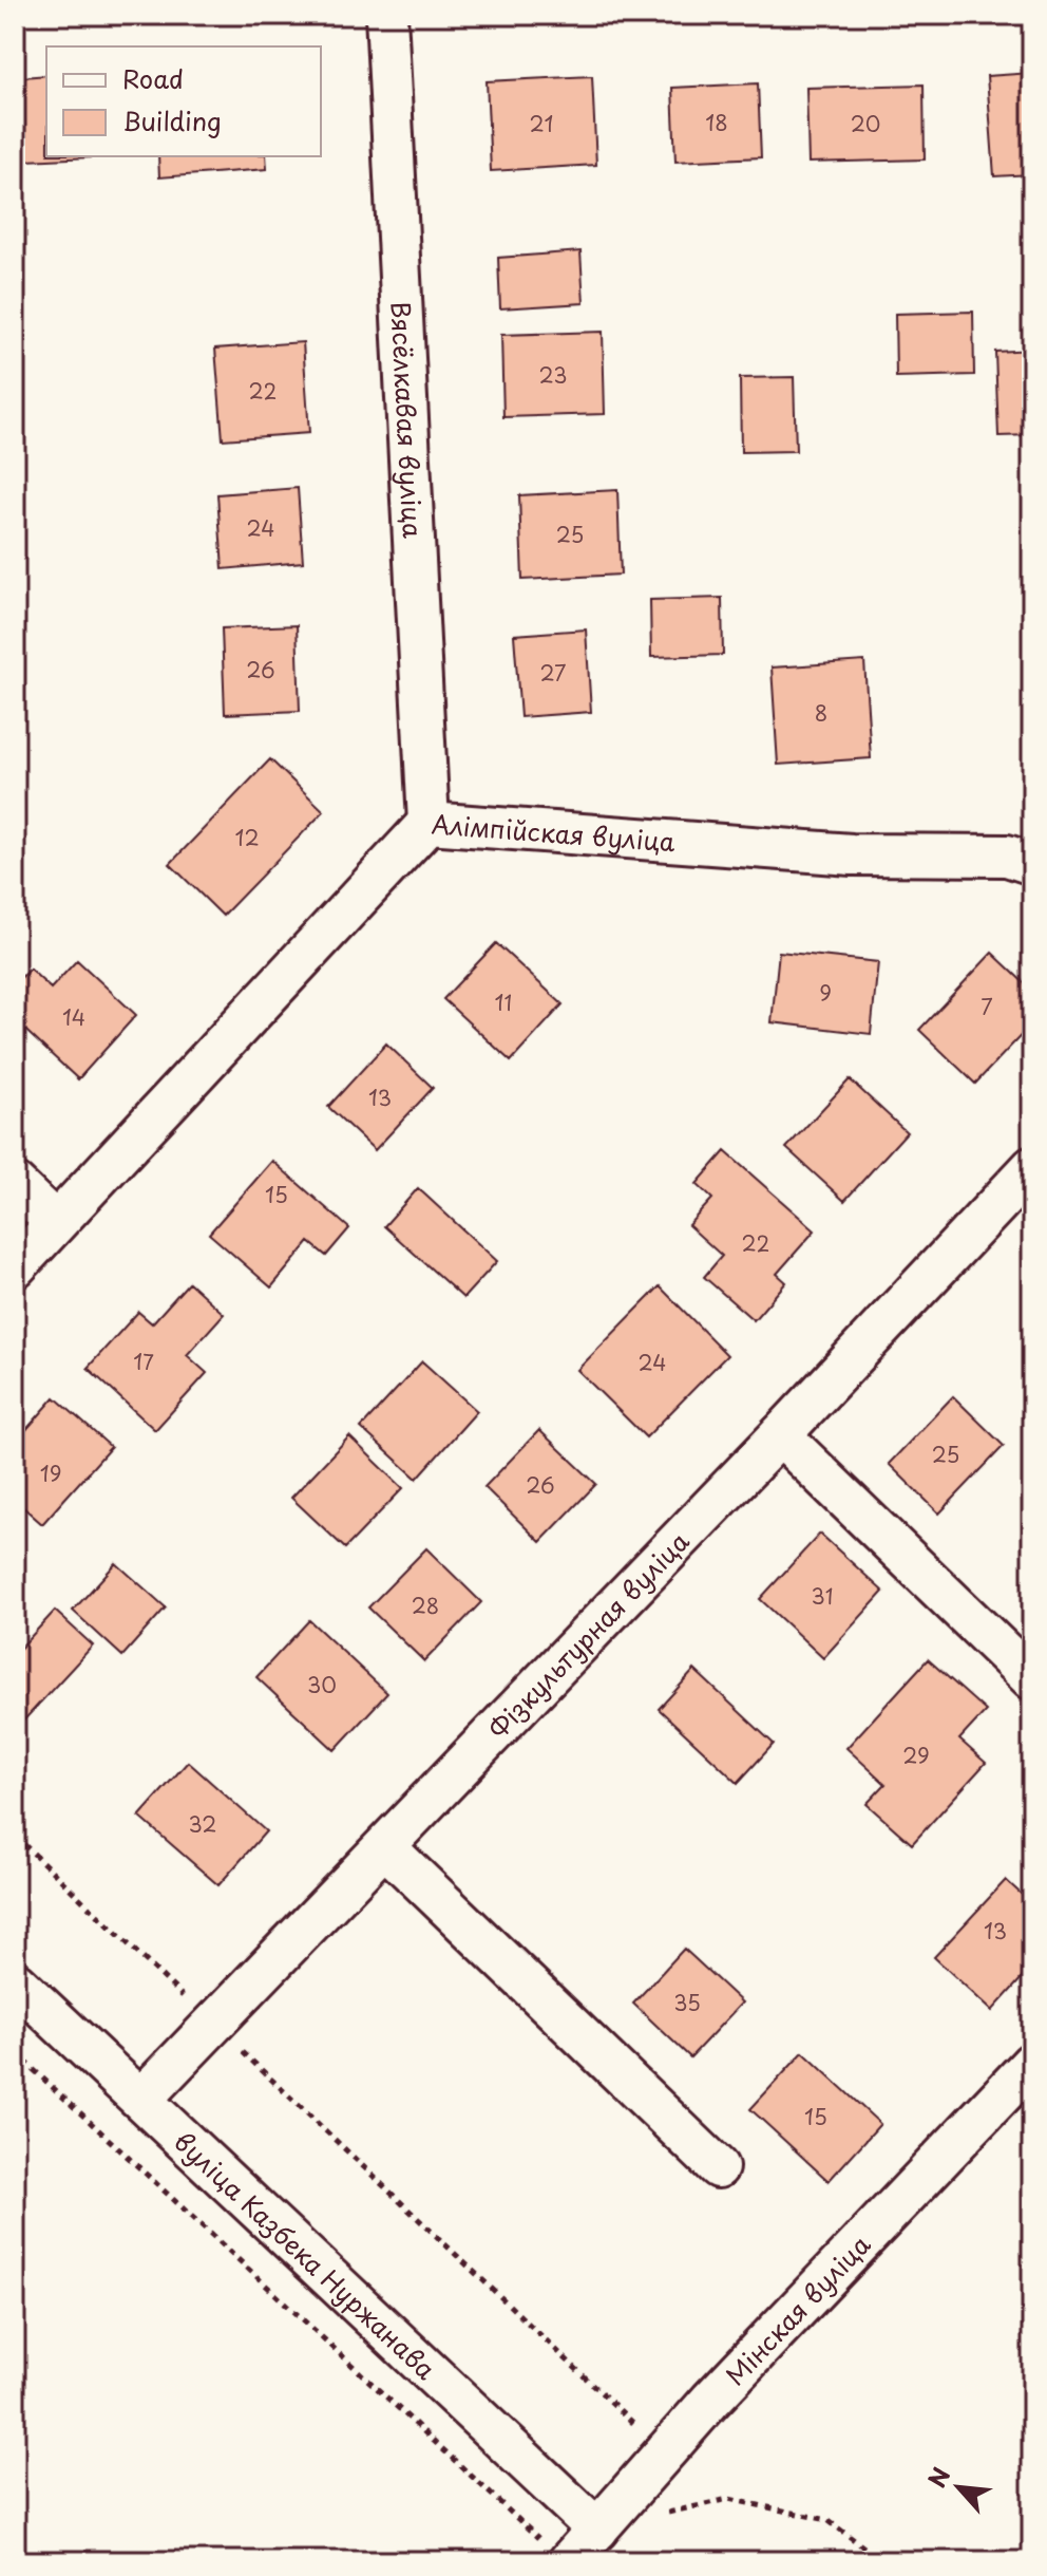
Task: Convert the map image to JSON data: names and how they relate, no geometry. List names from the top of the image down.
{
  "streets": {
    "street": [
      "Вясёлкавая вуліца",
      "Алімпійская вуліца",
      "Фізкультурная вуліца",
      "вуліца Казбека Нуржанава",
      "Мінская вуліца"
    ]
  },
  "crossings": [
    ["Вясёлкавая вуліца", "Алімпійская вуліца"],
    ["Фізкультурная вуліца", "вуліца Казбека Нуржанава"],
    ["вуліца Казбека Нуржанава", "Мінская вуліца"]
  ],
  "house_numbers": [
    "18",
    "21",
    "20",
    "23",
    "22",
    "24",
    "25",
    "26",
    "27",
    "8",
    "12",
    "9",
    "11",
    "7",
    "14",
    "13",
    "15",
    "22",
    "17",
    "24",
    "25",
    "19",
    "26",
    "31",
    "28",
    "30",
    "29",
    "32",
    "13",
    "35",
    "15"
  ],
  "legend": ["Road", "Building"],
  "north": "top left"
}
